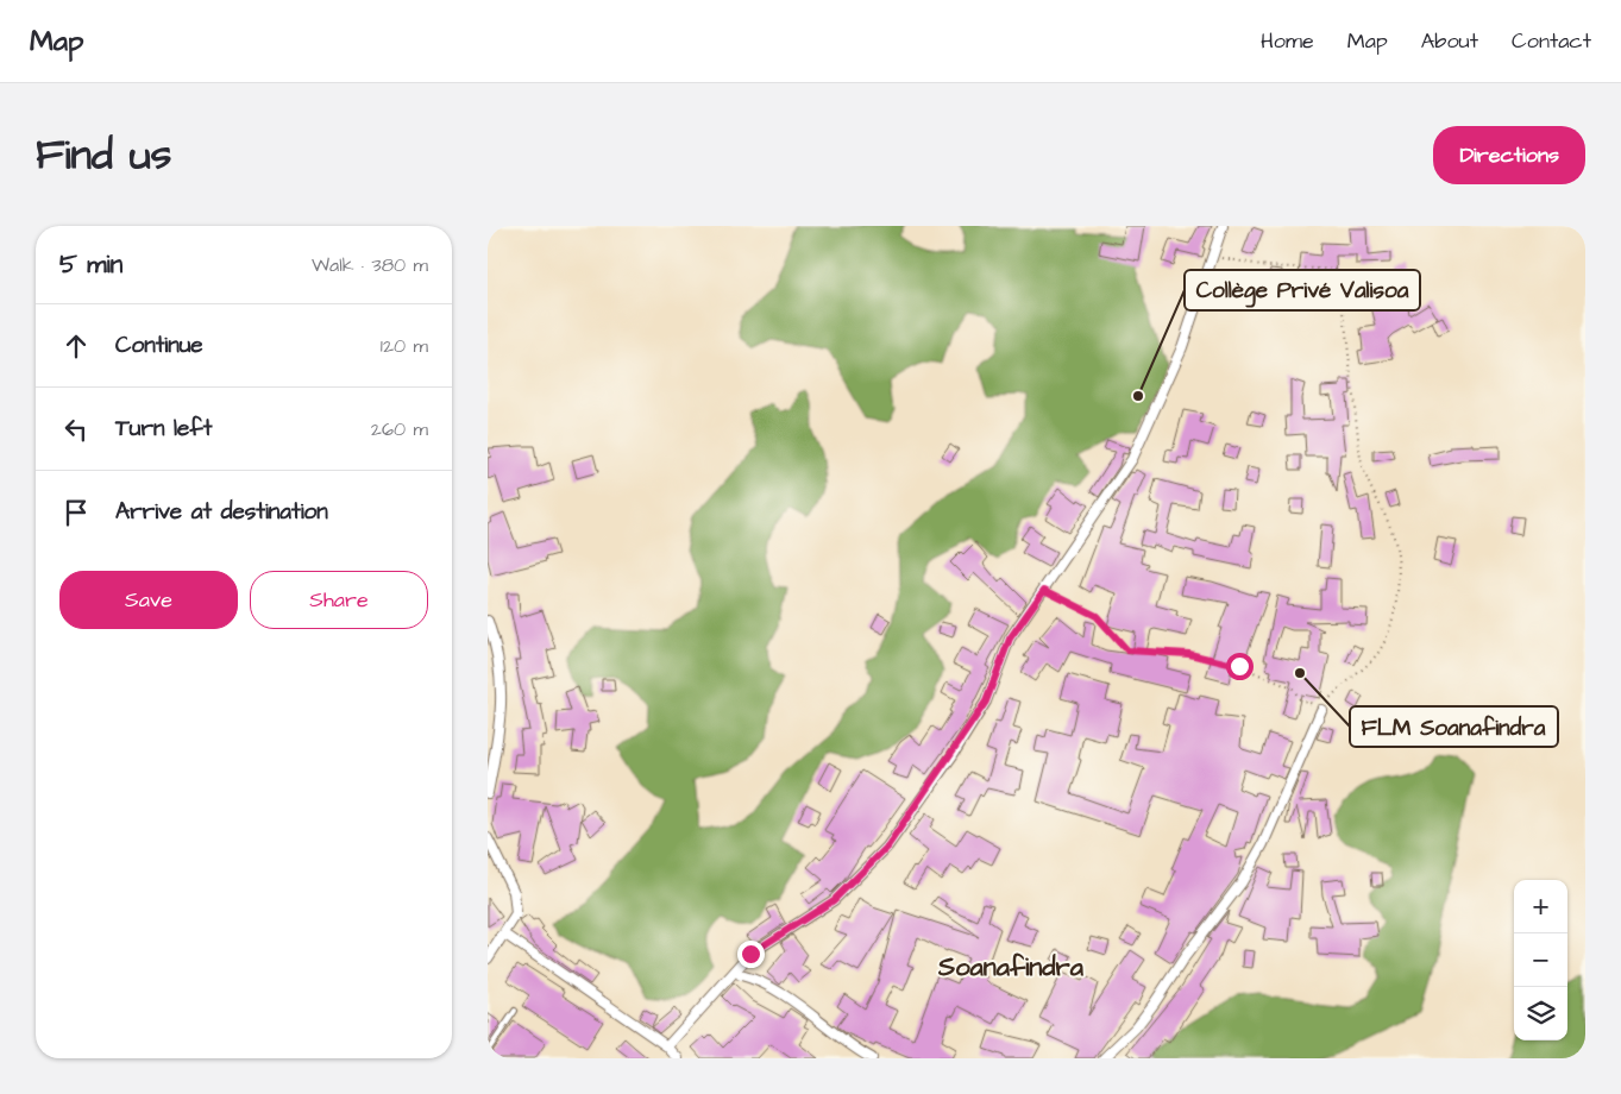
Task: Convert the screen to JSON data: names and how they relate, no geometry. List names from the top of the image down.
{
  "districts": ["Soanafindra"],
  "places": ["Collège Privé Valisoa", "FLM Soanafindra"],
  "page": {
    "header": "Map",
    "nav": [
      "Home",
      "Map",
      "About",
      "Contact"
    ],
    "title": "Find us",
    "buttons": [
      "Directions",
      ["Save", "Share"]
    ],
    "heading": ["5 min", "Walk · 380 m"],
    "list": [
      ["Continue", "120 m"],
      ["Turn left", "260 m"],
      "Arrive at destination"
    ],
    "map_buttons": ["+", "−"]
  }
}
